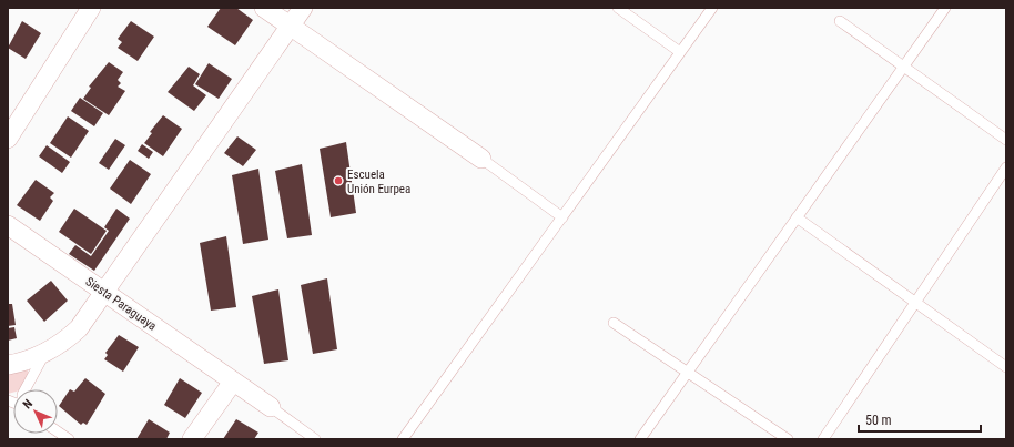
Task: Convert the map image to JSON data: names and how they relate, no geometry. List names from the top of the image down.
{
  "streets": {
    "street": ["Siesta Paraguaya"]
  },
  "places": ["Escuela Unión Eurpea"],
  "scale_bar": "50 m",
  "north": "top left"
}
